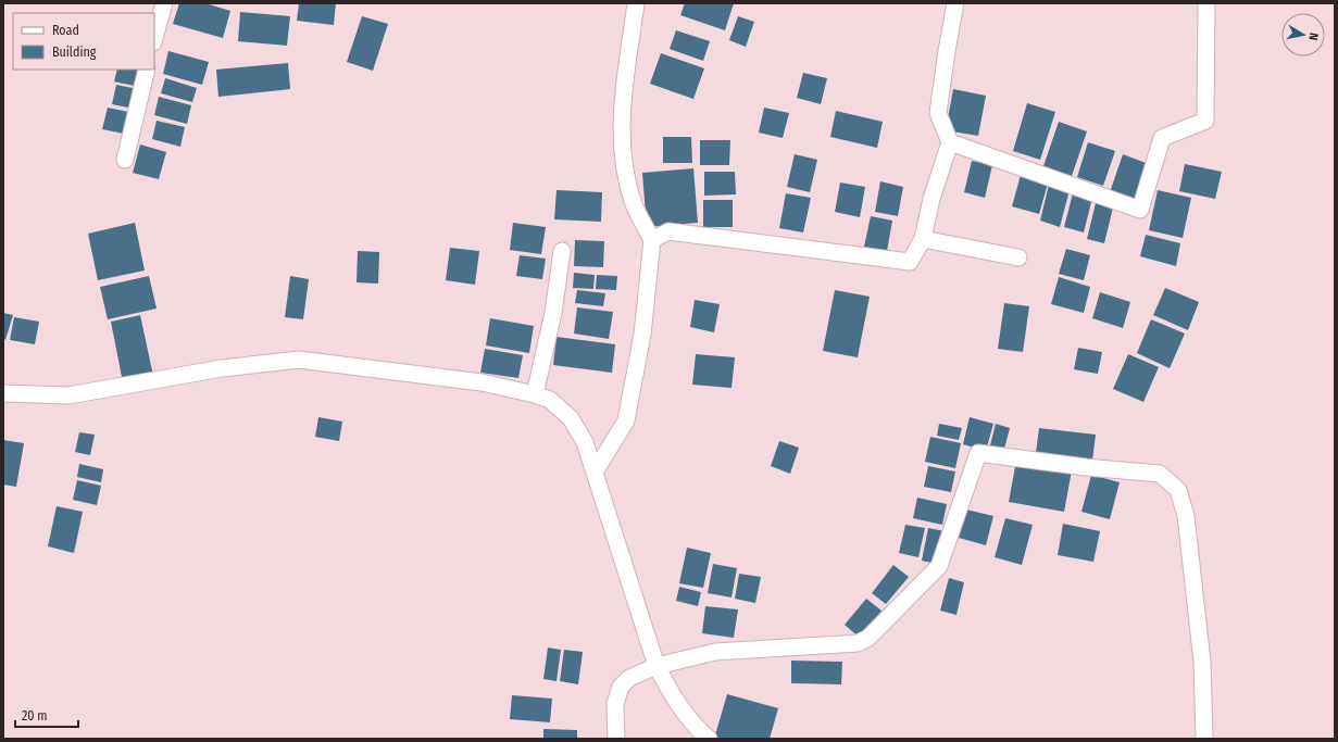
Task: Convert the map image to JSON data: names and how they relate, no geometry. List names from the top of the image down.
{
  "legend": ["Road", "Building"],
  "scale_bar": "20 m",
  "north": "right"
}
